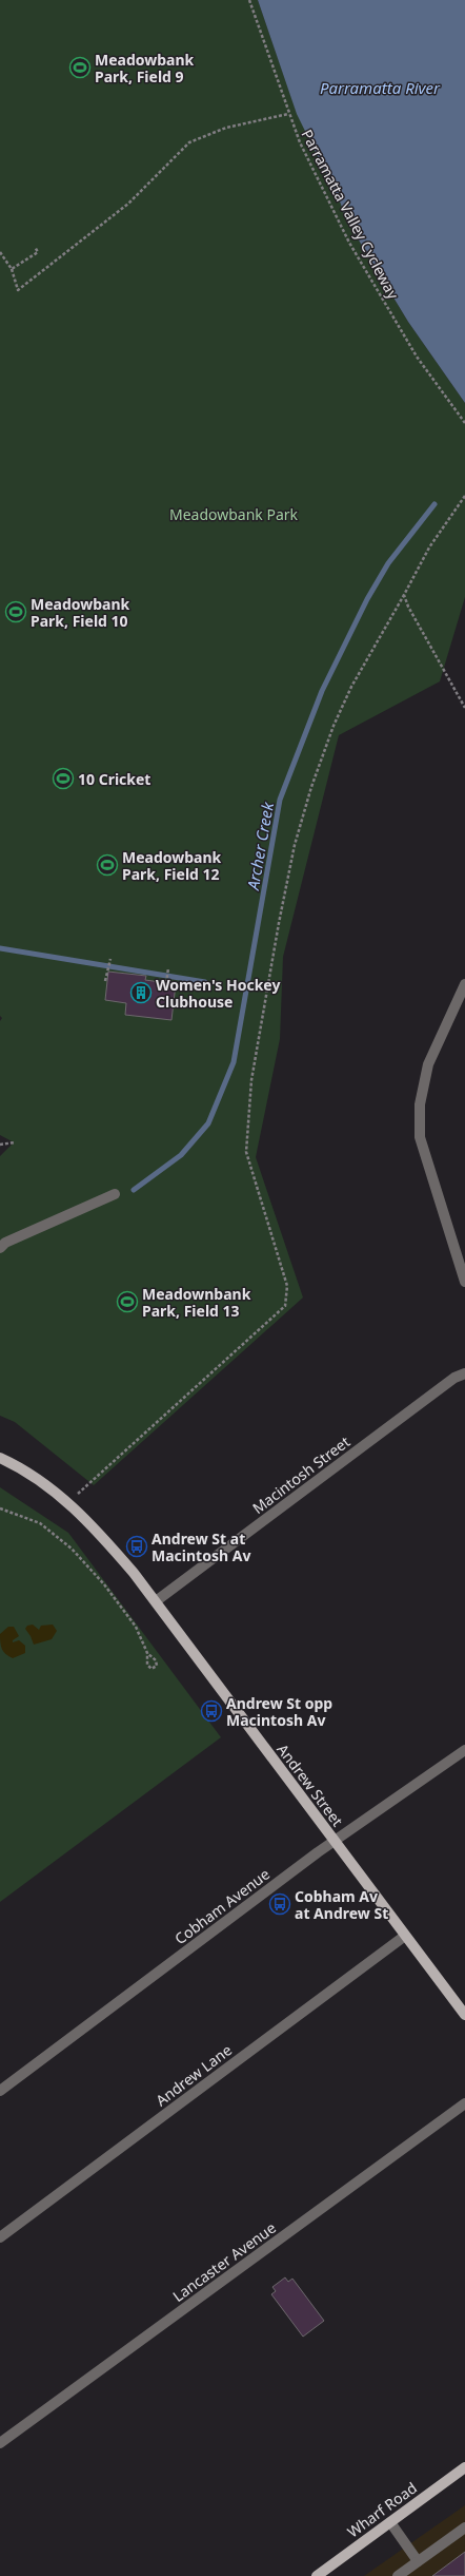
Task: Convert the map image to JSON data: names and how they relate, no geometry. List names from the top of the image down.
{
  "streets": {
    "main road": ["Andrew Street", "Wharf Road"],
    "street": [
      "Macintosh Street",
      "Cobham Avenue",
      "Andrew Lane",
      "Lancaster Avenue"
    ],
    "path": ["Parramatta Valley Cycleway"]
  },
  "crossings": [
    ["Macintosh Street", "Andrew Street"],
    ["Andrew Street", "Cobham Avenue"],
    ["Andrew Street", "Andrew Lane"]
  ],
  "water": ["Parramatta River", "Archer Creek"],
  "parks": ["Meadowbank Park"],
  "places": {
    "sports": [
      "Meadowbank Park, Field 9",
      "Meadowbank Park, Field 10",
      "10 Cricket",
      "Meadowbank Park, Field 12",
      "Meadownbank Park, Field 13"
    ],
    "building": ["Women's Hockey Clubhouse"],
    "bus stop": ["Andrew St at Macintosh Av", "Andrew St opp Macintosh Av", "Cobham Av at Andrew St"]
  }
}
